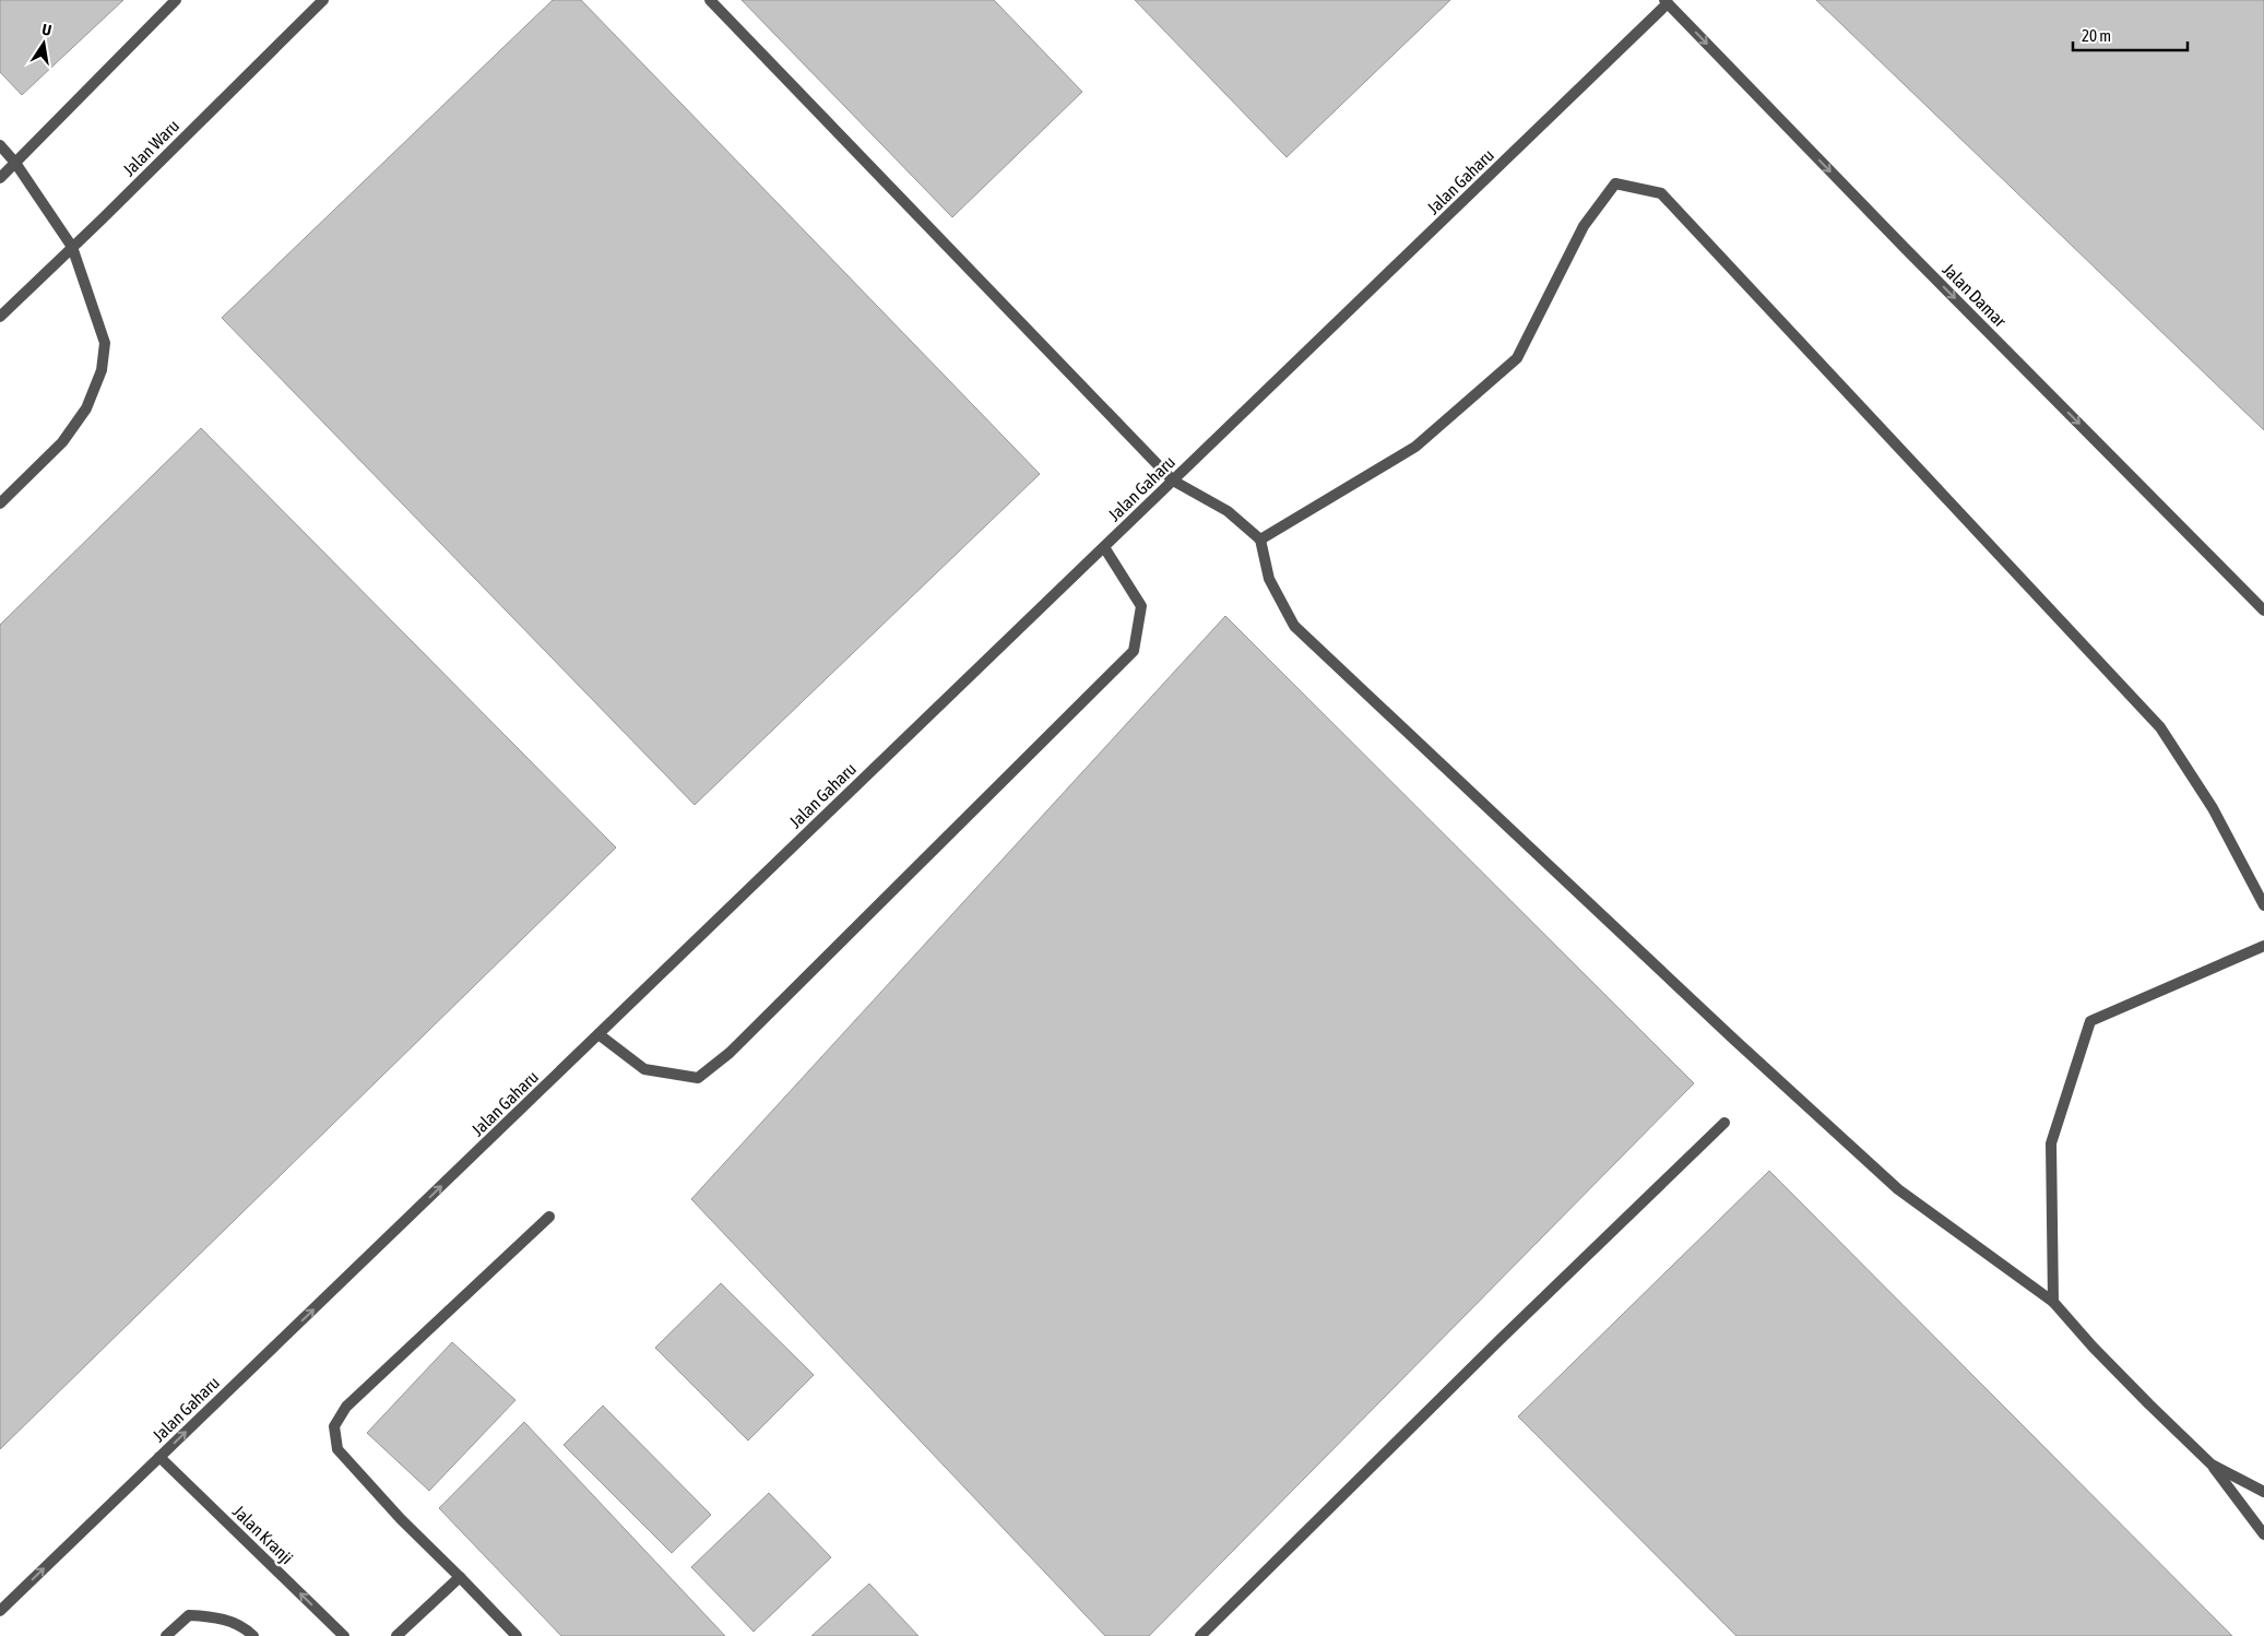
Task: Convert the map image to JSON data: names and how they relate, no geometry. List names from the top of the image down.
{
  "streets": {
    "street": [
      "Jalan Waru",
      "Jalan Gaharu",
      "Jalan Damar",
      "Jalan Kranji"
    ]
  },
  "crossings": [
    ["Jalan Gaharu", "Jalan Damar"],
    ["Jalan Gaharu", "Jalan Kranji"]
  ],
  "one_way": ["Jalan Gaharu", "Jalan Damar", "Jalan Kranji"],
  "scale_bar": "20 m",
  "north": "top"
}
